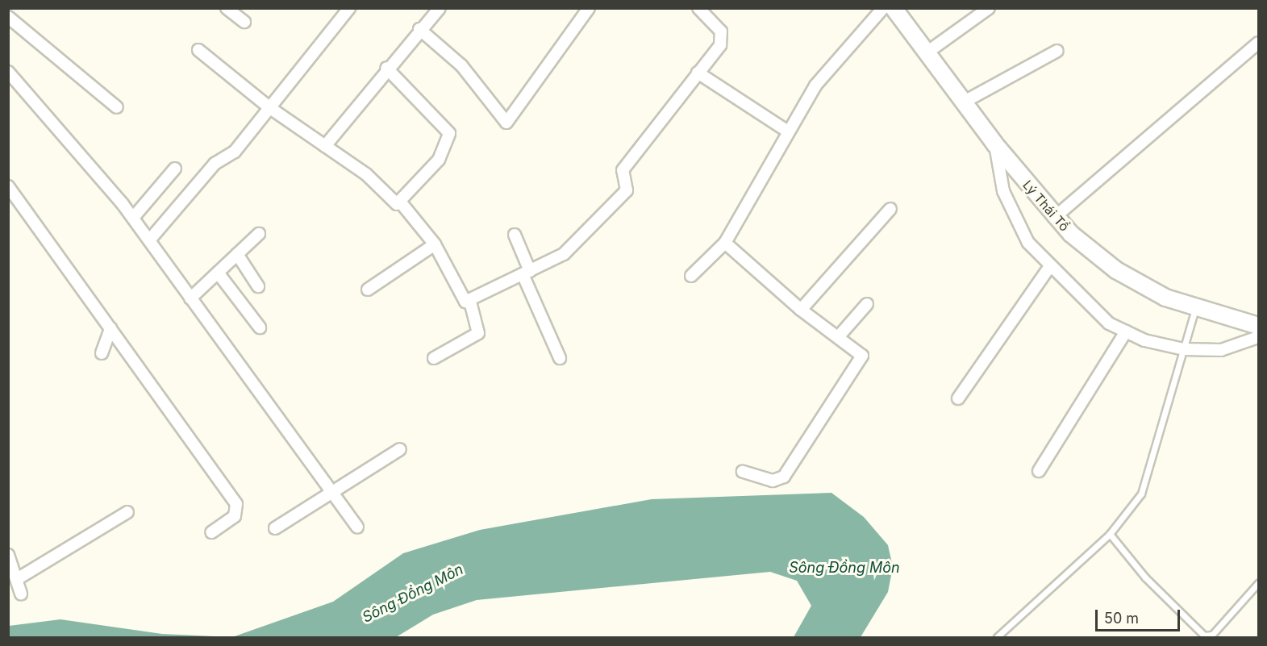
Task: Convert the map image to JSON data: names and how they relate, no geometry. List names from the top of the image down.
{
  "streets": {
    "main road": ["Lý Thái Tổ"]
  },
  "water": ["Sông Đồng Môn"],
  "scale_bar": "50 m"
}
